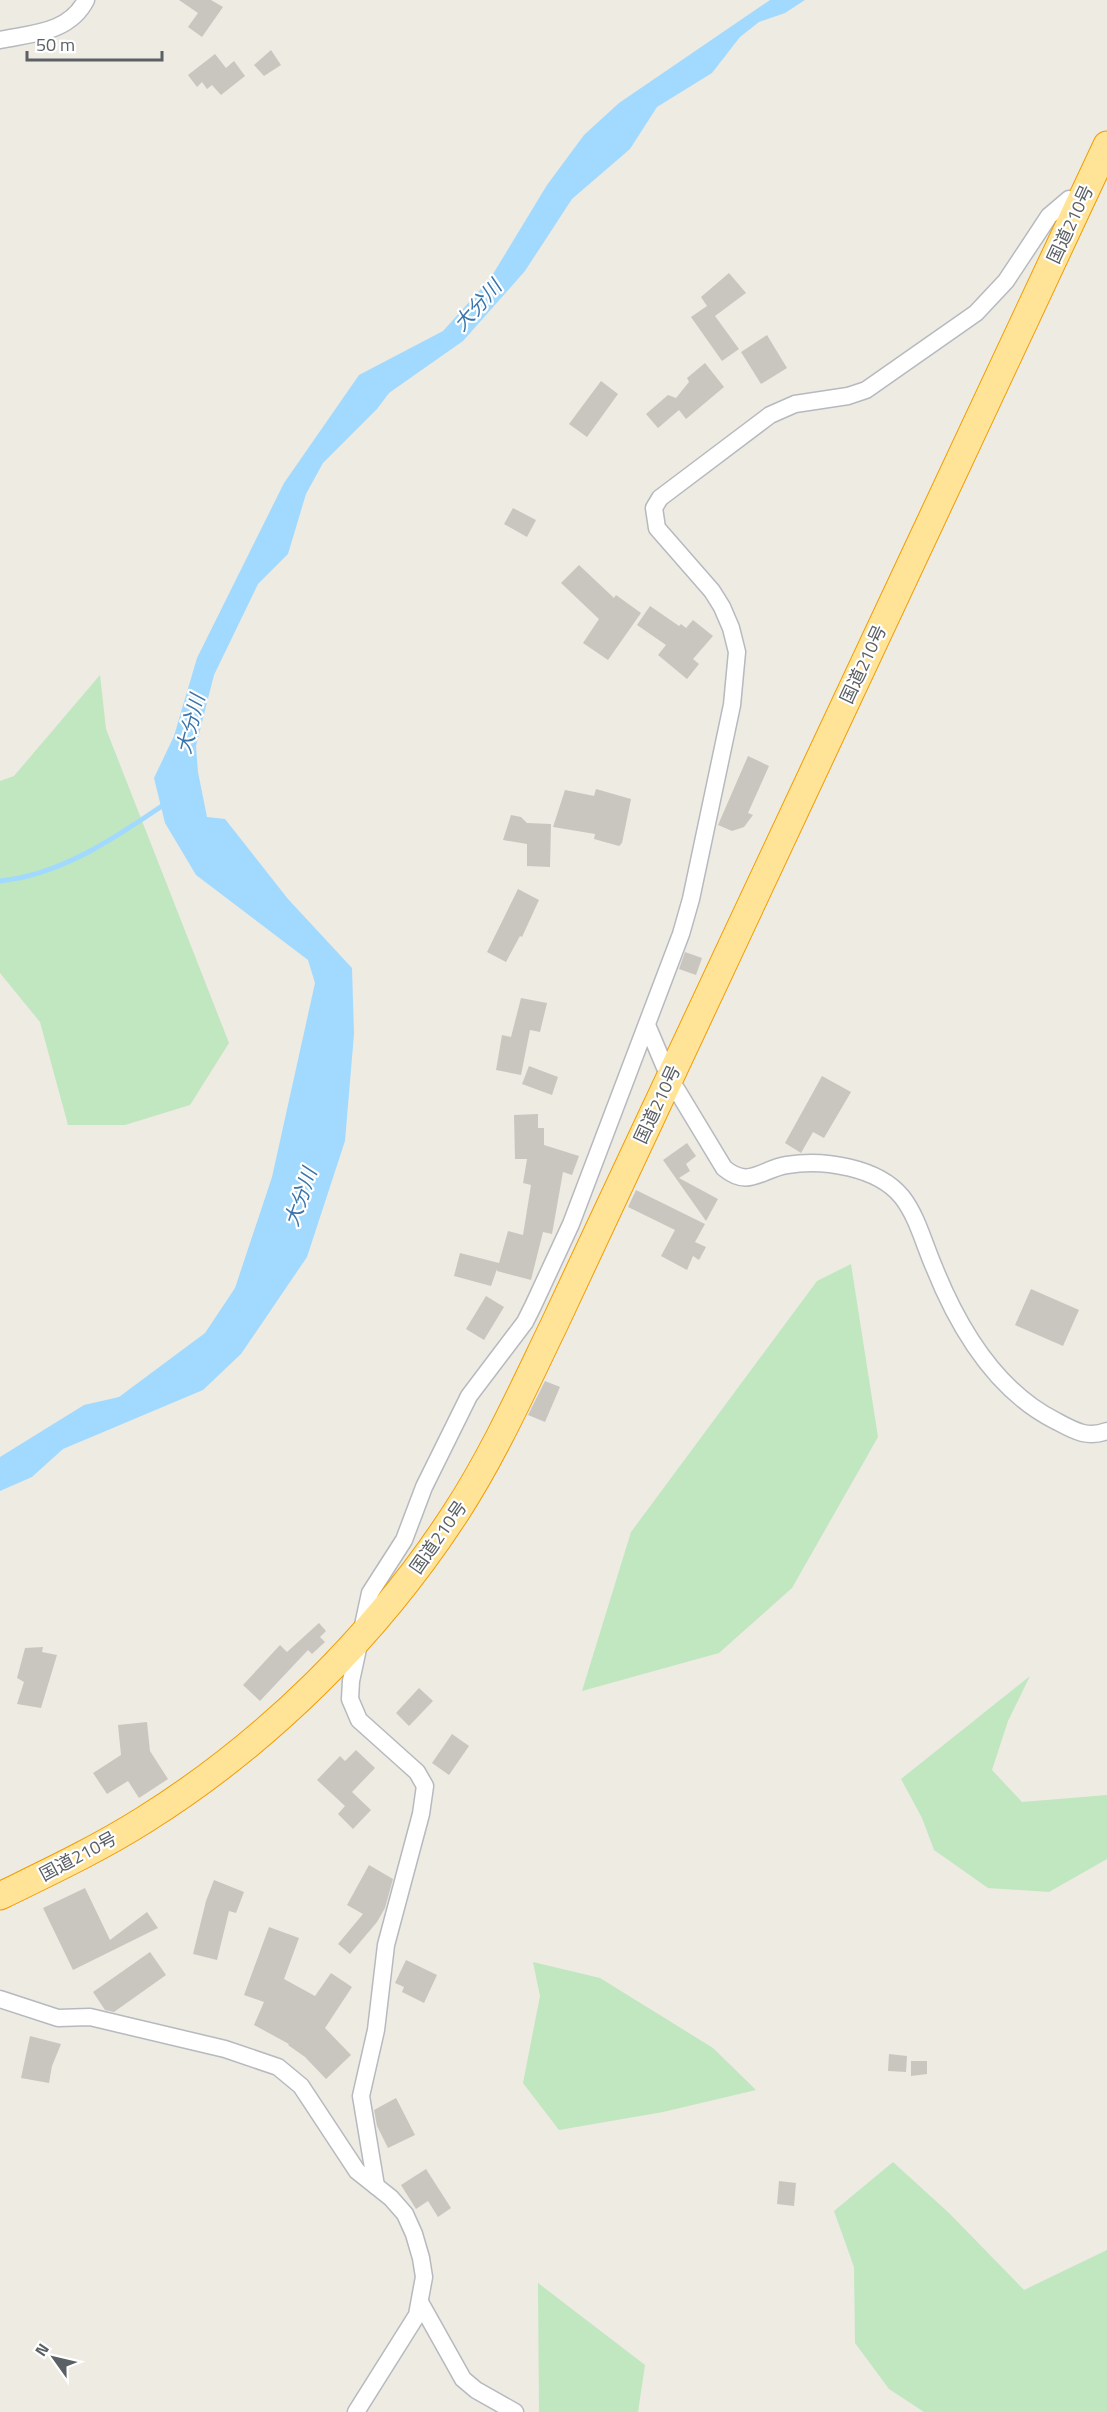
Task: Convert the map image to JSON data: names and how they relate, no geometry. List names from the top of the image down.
{
  "streets": {
    "highway": ["国道210号"]
  },
  "water": ["大分川"],
  "scale_bar": "50 m",
  "north": "top left"
}
